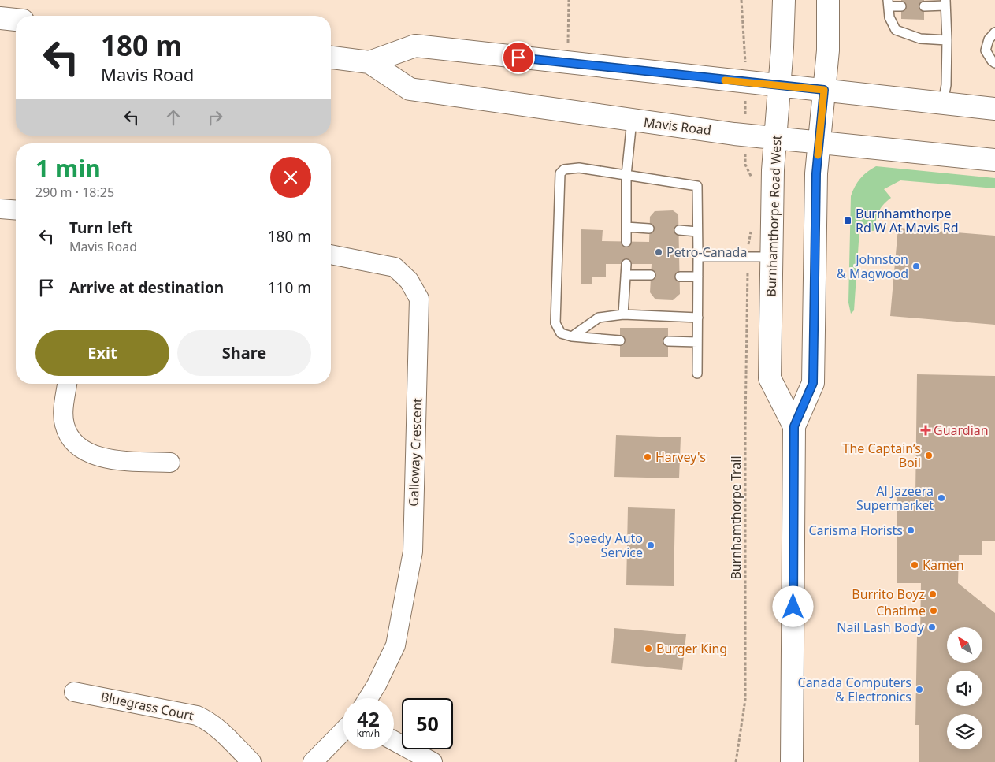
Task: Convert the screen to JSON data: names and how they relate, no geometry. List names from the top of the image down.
{
  "streets": {
    "main road": ["Mavis Road", "Burnhamthorpe Road West"],
    "street": ["Galloway Crescent", "Bluegrass Court"],
    "path": ["Burnhamthorpe Trail"]
  },
  "crossings": [
    ["Mavis Road", "Burnhamthorpe Road West"]
  ],
  "places": {
    "transit": ["Burnhamthorpe Rd W At Mavis Rd"],
    "other": [
      "Petro-Canada",
      "Johnston & Magwood",
      "The Captain’s Boil",
      "Harvey's",
      "Al Jazeera Supermarket",
      "Carisma Florists",
      "Speedy Auto Service",
      "Kamen",
      "Burrito Boyz",
      "Chatime",
      "Nail Lash Body",
      "Burger King",
      "Canada Computers & Electronics"
    ],
    "health": ["Guardian"]
  },
  "north": "top left",
  "page": {
    "turn": ["180 m", "Mavis Road"],
    "heading": ["1 min", "290 m · 18:25"],
    "list": [
      {
        "name": "Turn left",
        "note": "Mavis Road",
        "value": "180 m"
      },
      {
        "name": "Arrive at destination",
        "value": "110 m"
      }
    ],
    "buttons": ["Exit", "Share"],
    "speed": "42 km/h",
    "limit": "50"
  }
}
